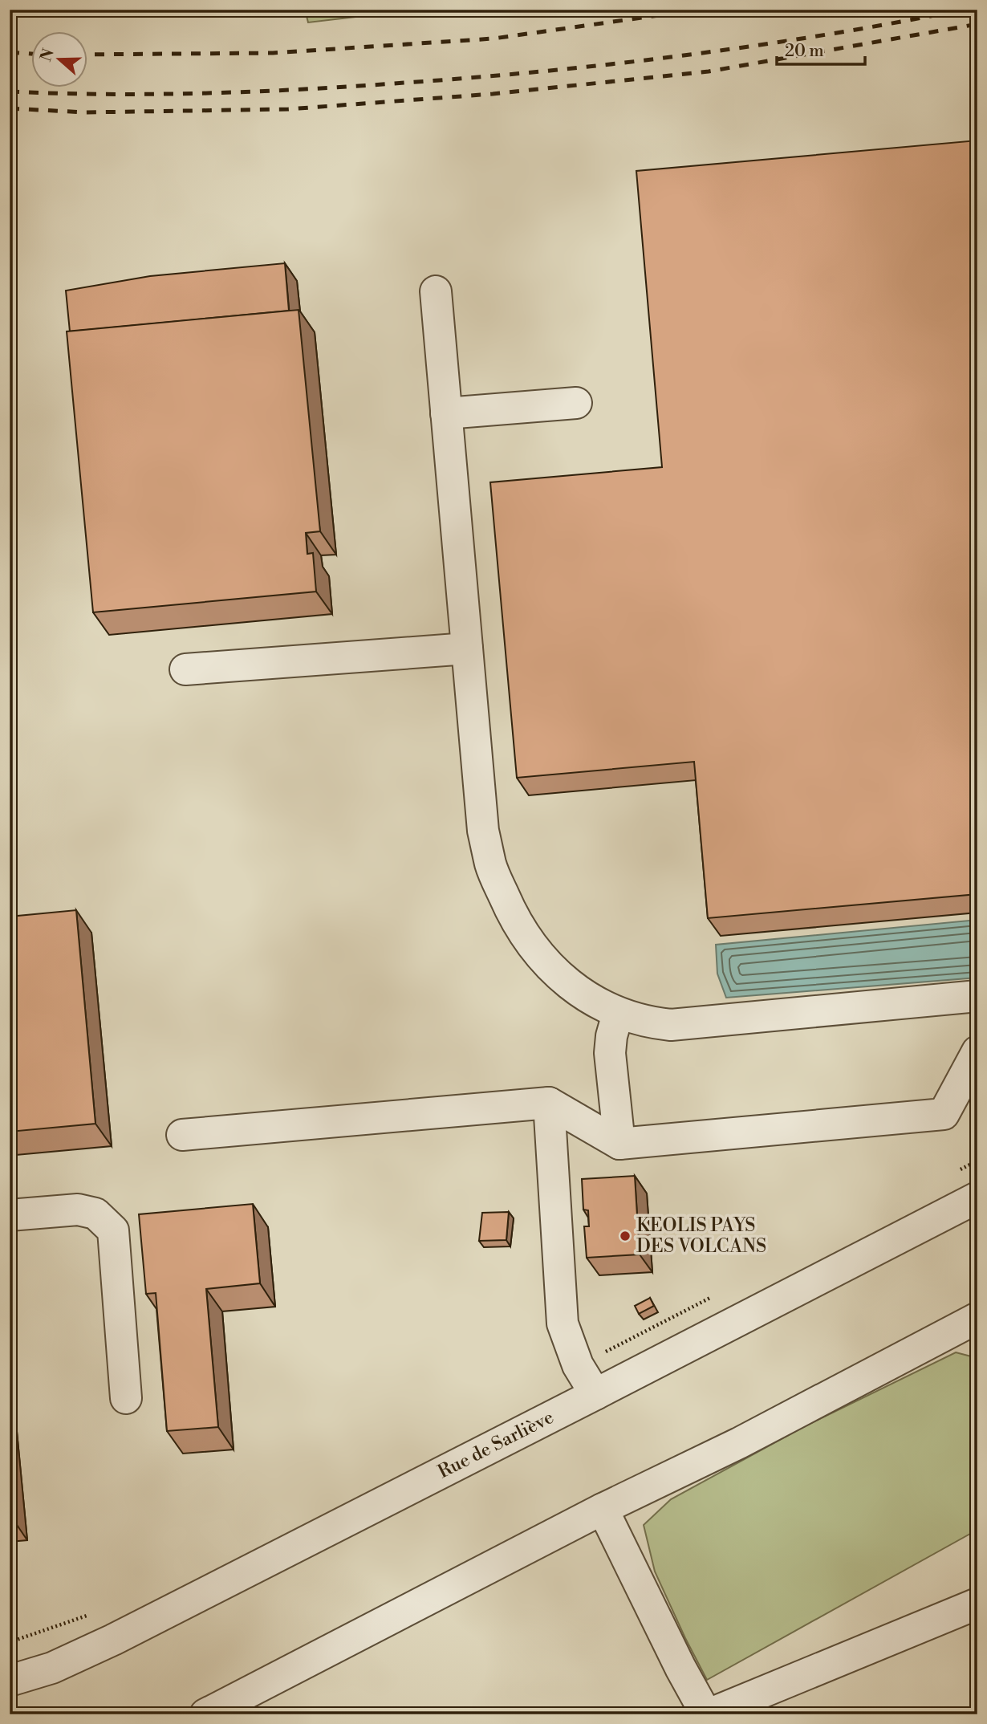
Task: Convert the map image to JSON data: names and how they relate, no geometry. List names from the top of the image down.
{
  "streets": {
    "street": ["Rue de Sarliève"]
  },
  "places": ["KEOLIS PAYS DES VOLCANS"],
  "scale_bar": "20 m",
  "north": "left"
}
